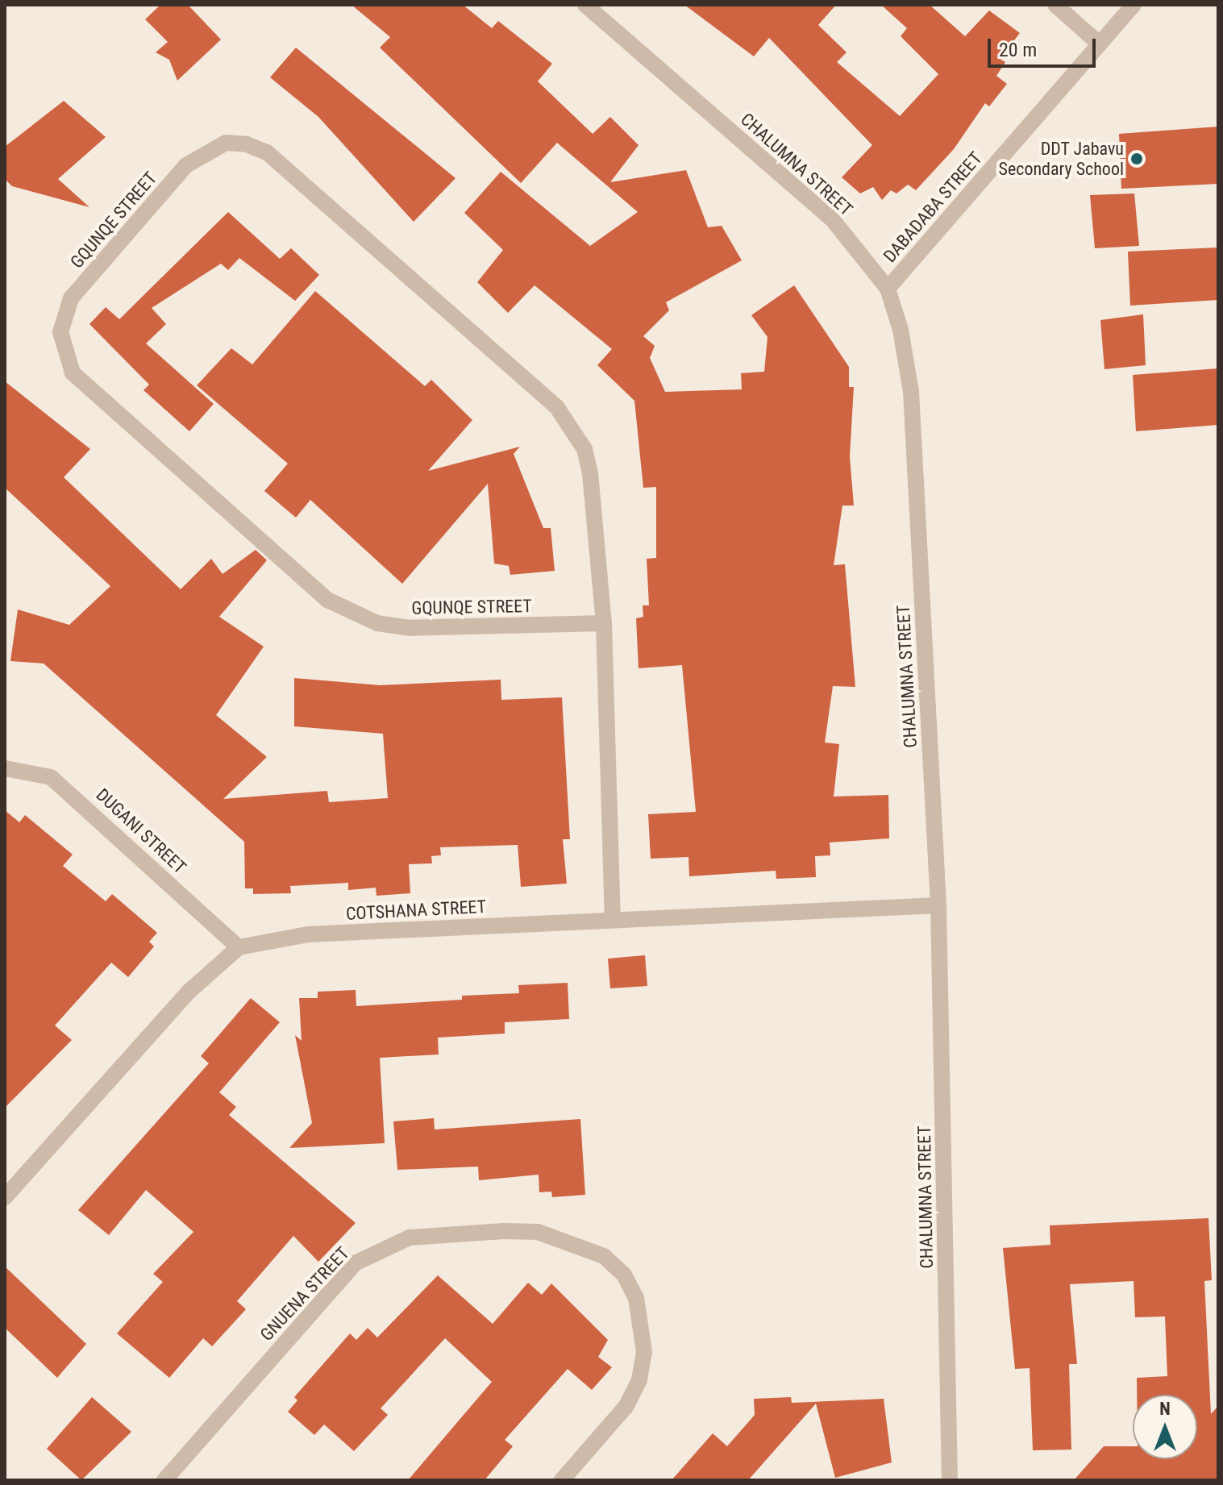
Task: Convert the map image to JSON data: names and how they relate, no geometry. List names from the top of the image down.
{
  "streets": {
    "street": [
      "CHALUMNA STREET",
      "DABADABA STREET",
      "GQUNQE STREET",
      "DUGANI STREET",
      "COTSHANA STREET",
      "GNUENA STREET"
    ]
  },
  "crossings": [
    ["CHALUMNA STREET", "DABADABA STREET"],
    ["CHALUMNA STREET", "COTSHANA STREET"],
    ["GQUNQE STREET", "COTSHANA STREET"],
    ["DUGANI STREET", "COTSHANA STREET"]
  ],
  "places": ["DDT Jabavu Secondary School"],
  "scale_bar": "20 m",
  "north": "top"
}
